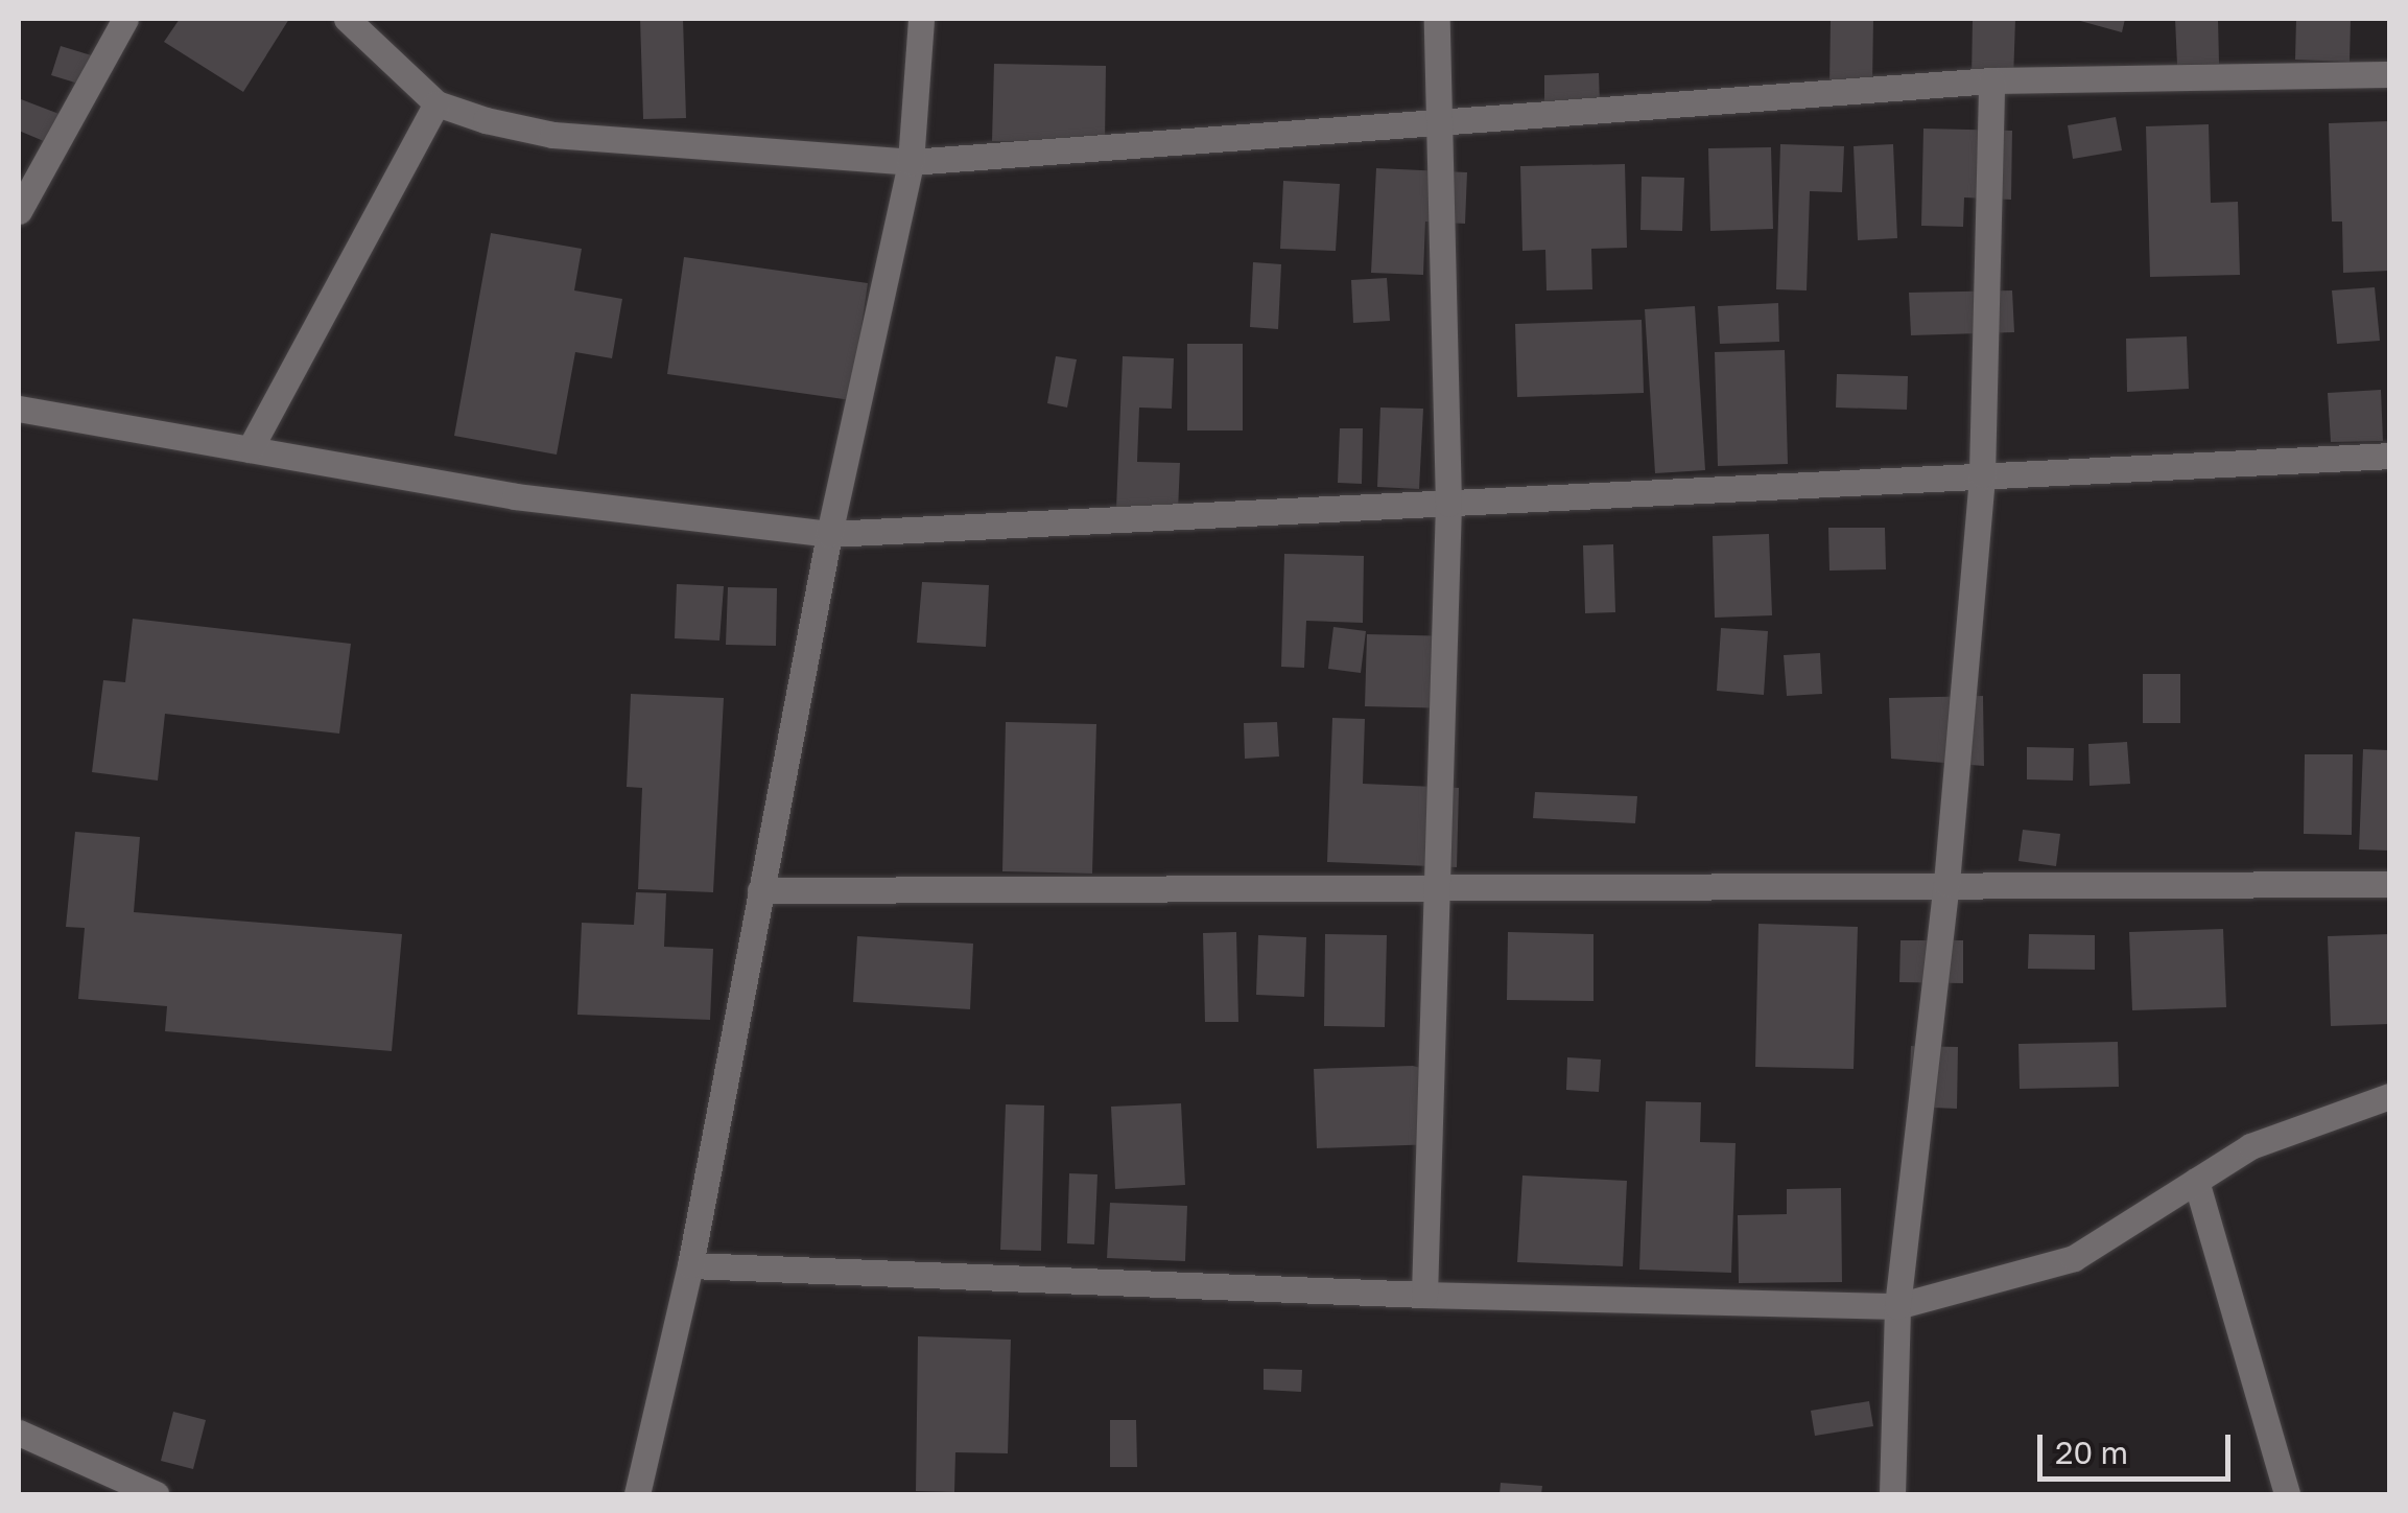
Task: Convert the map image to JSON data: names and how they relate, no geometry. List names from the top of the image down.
{
  "scale_bar": "20 m"
}
